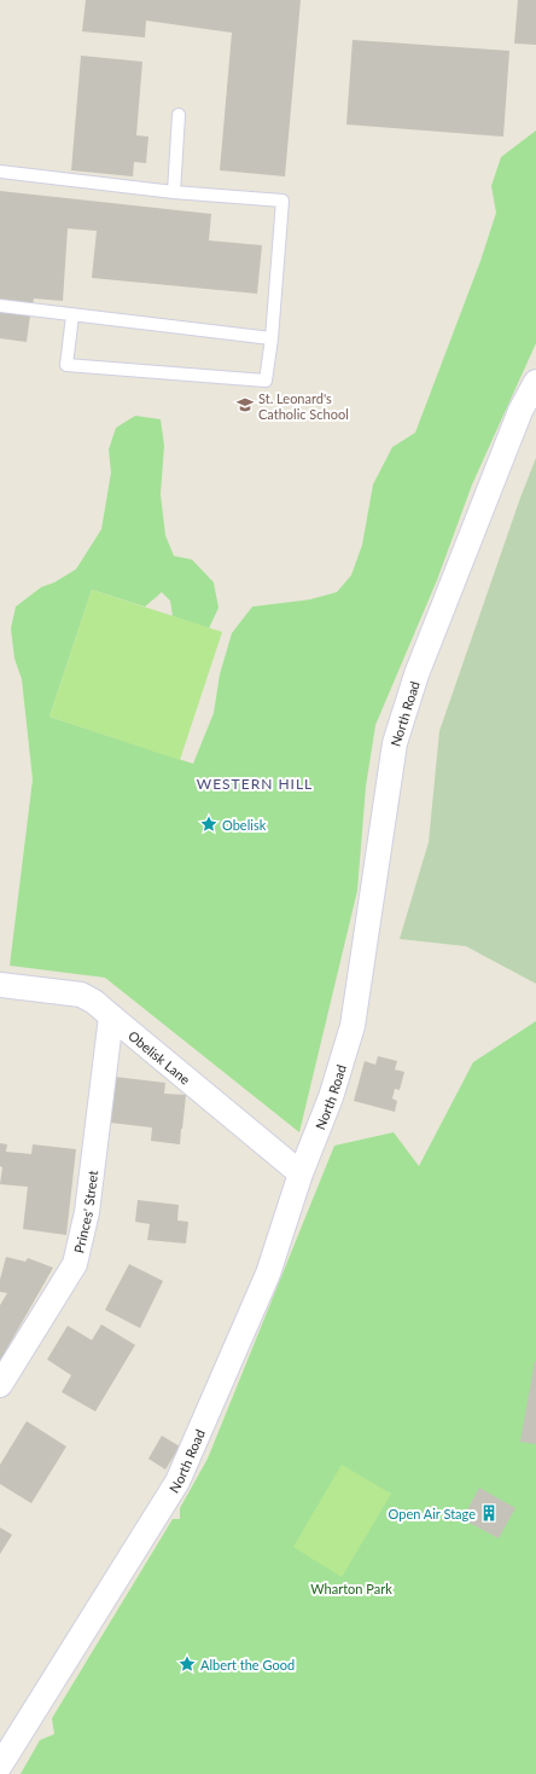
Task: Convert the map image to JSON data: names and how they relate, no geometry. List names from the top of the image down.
{
  "streets": {
    "street": ["North Road", "Obelisk Lane", "Princes' Street"]
  },
  "crossings": [
    ["North Road", "Obelisk Lane"],
    ["Obelisk Lane", "Princes' Street"]
  ],
  "districts": ["WESTERN HILL"],
  "parks": ["Wharton Park"],
  "places": {
    "school or university": ["St. Leonard's Catholic School"],
    "place": ["Obelisk", "Albert the Good"],
    "building": ["Open Air Stage"]
  }
}
